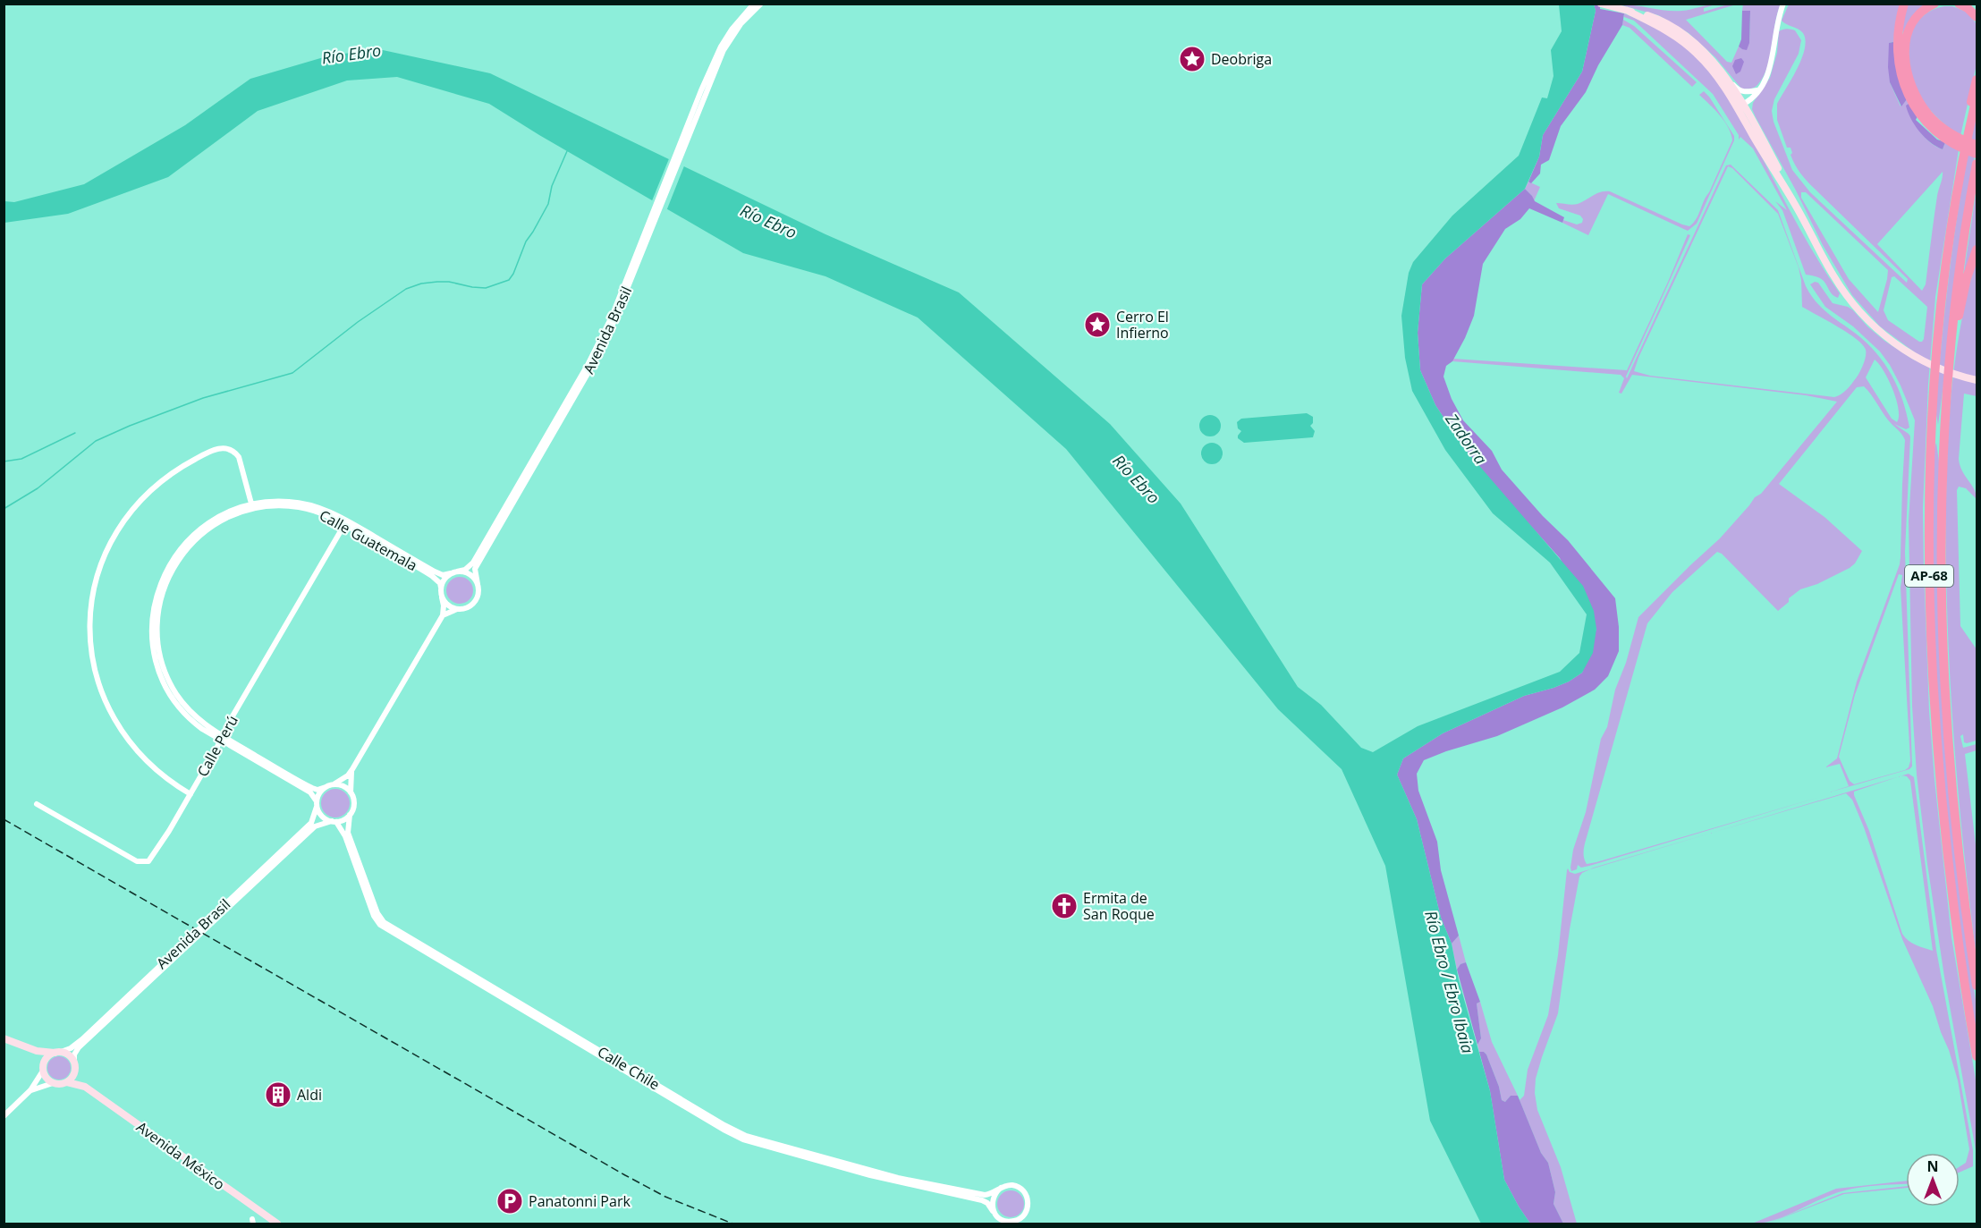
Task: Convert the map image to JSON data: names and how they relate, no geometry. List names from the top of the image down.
{
  "streets": {
    "highway": ["AP-68"],
    "main road": ["Avenida México"],
    "street": [
      "Avenida Brasil",
      "Calle Guatemala",
      "Calle Perú",
      "Calle Chile"
    ]
  },
  "crossings": [
    ["Avenida Brasil", "Calle Guatemala"],
    ["Avenida Brasil", "Calle Chile"],
    ["Avenida Brasil", "Avenida México"],
    ["Calle Guatemala", "Calle Perú"],
    ["Calle Guatemala", "Calle Chile"]
  ],
  "water": ["Río Ebro", "Zadorra", "Río Ebro / Ebro Ibaia"],
  "places": {
    "place": ["Deobriga", "Cerro El Infierno"],
    "church": ["Ermita de San Roque"],
    "building": ["Aldi"],
    "parking": ["Panatonni Park"]
  },
  "north": "top"
}
